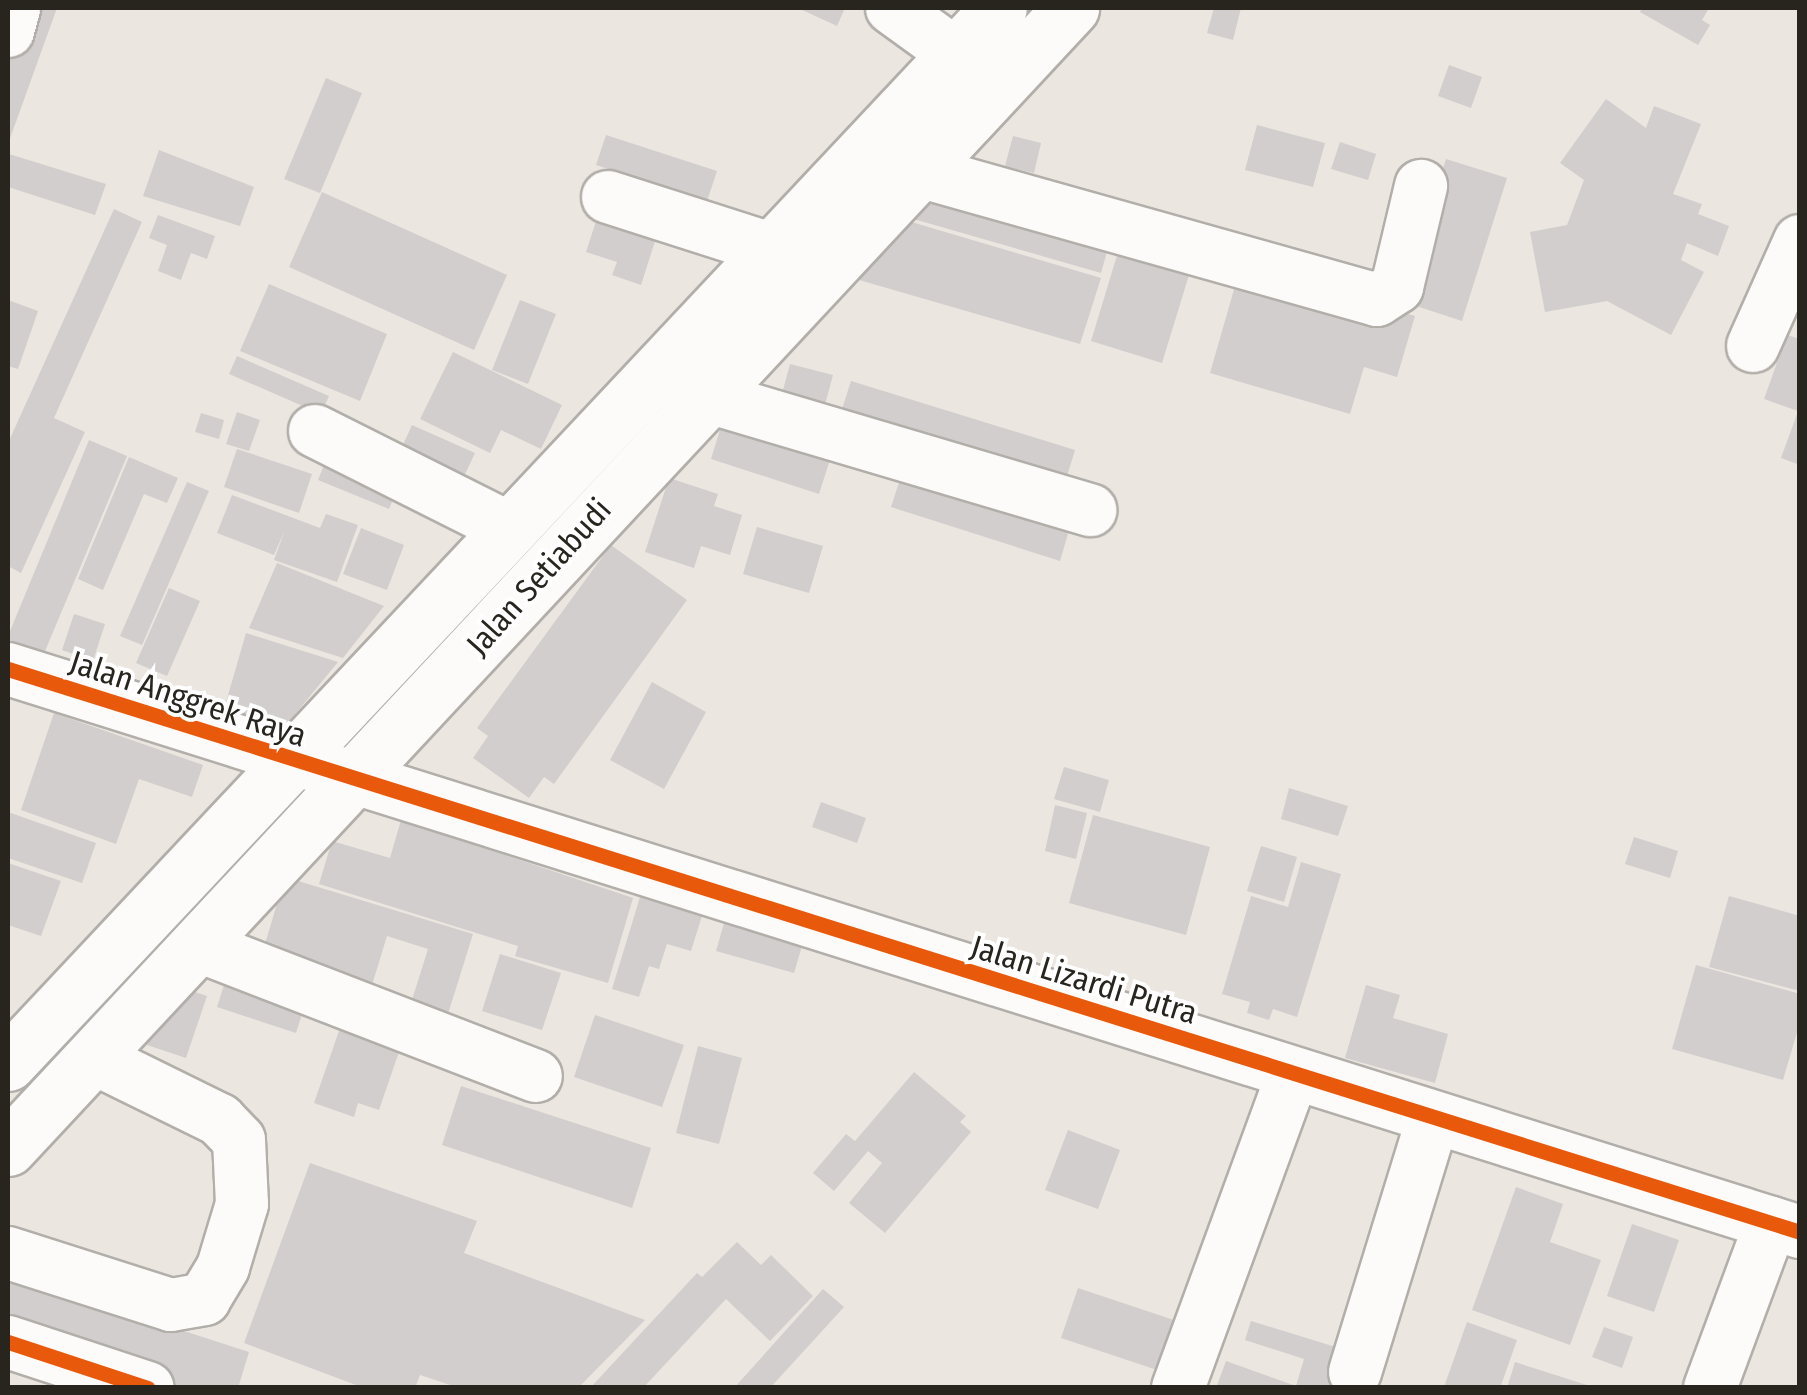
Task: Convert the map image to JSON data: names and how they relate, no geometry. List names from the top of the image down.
{
  "streets": {
    "main road": ["Jalan Setiabudi"],
    "street": ["Jalan Anggrek Raya", "Jalan Lizardi Putra"]
  },
  "crossings": [
    ["Jalan Setiabudi", "Jalan Anggrek Raya"],
    ["Jalan Setiabudi", "Jalan Lizardi Putra"],
    ["Jalan Anggrek Raya", "Jalan Lizardi Putra"]
  ]
}
